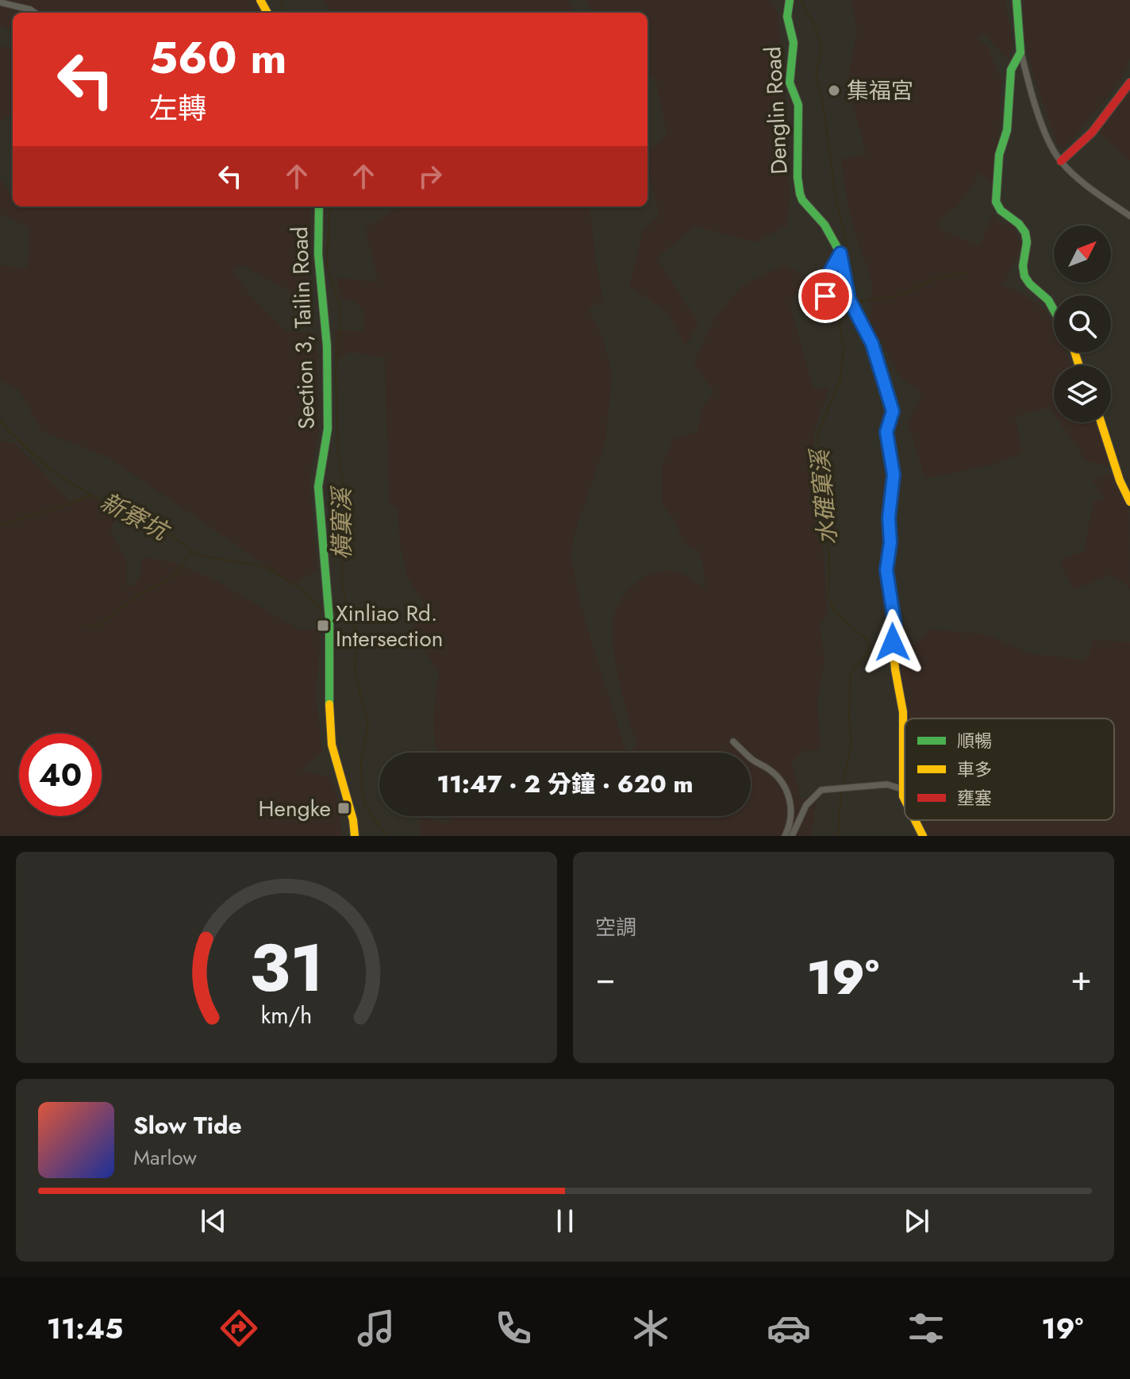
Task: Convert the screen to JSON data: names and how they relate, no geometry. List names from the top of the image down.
{
  "streets": {
    "street": ["Denglin Road", "Section 3, Tailin Road"]
  },
  "water": ["水確窠溪", "新寮坑", "橫窠溪"],
  "places": {
    "other": ["集福宮"],
    "transit": ["Xinliao Rd. Intersection", "Hengke"]
  },
  "legend": ["順暢", "車多", "壅塞"],
  "north": "top right",
  "page": {
    "turn": ["560 m", "左轉"],
    "limit": "40",
    "trip": "11:47 · 2 分鐘 · 620 m",
    "tile": "空調",
    "heat": ["−", "19°", "+"],
    "song": ["Slow Tide", "Marlow"],
    "tabs": ["11:45", "19°"],
    "gauge": ["31", "km/h"]
  }
}
